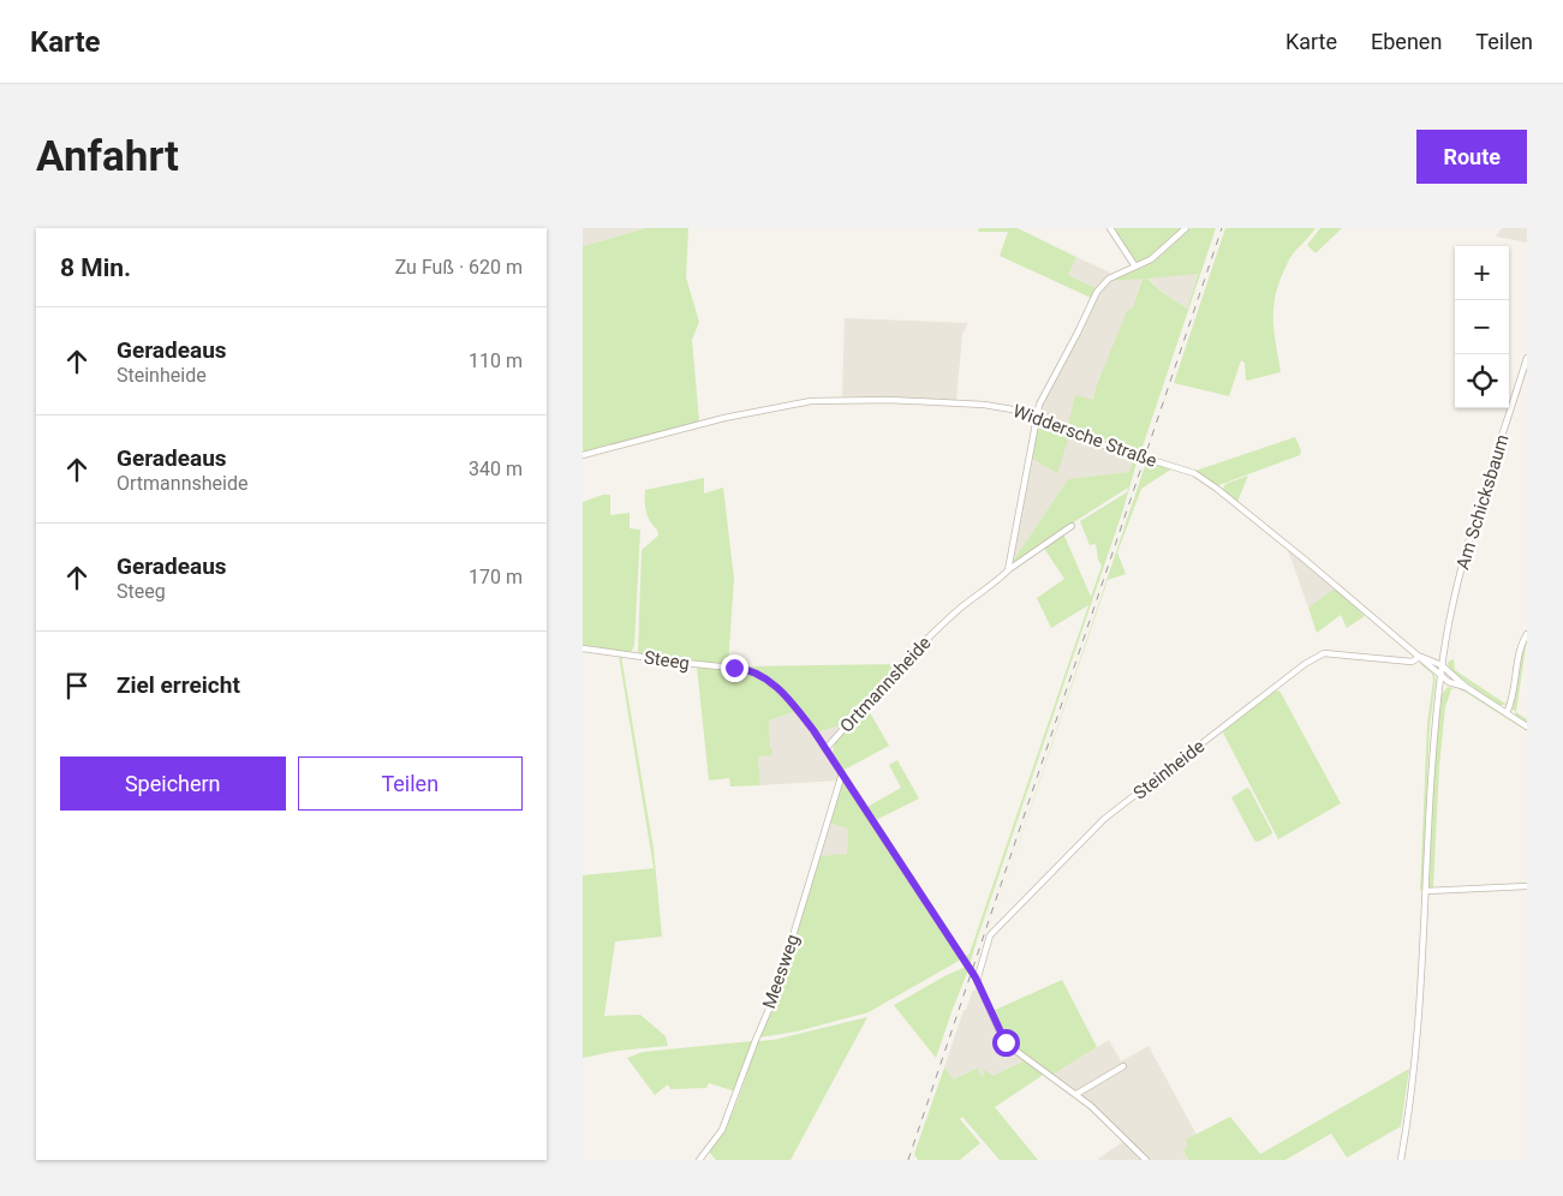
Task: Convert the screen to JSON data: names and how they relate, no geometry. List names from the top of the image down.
{
  "streets": {
    "street": [
      "Widdersche Straße",
      "Am Schicksbaum",
      "Steeg",
      "Ortmannsheide",
      "Steinheide",
      "Meesweg"
    ]
  },
  "crossings": [
    ["Widdersche Straße", "Steinheide"],
    ["Steeg", "Ortmannsheide"],
    ["Ortmannsheide", "Steinheide"],
    ["Ortmannsheide", "Meesweg"]
  ],
  "page": {
    "header": "Karte",
    "nav": ["Karte", "Ebenen", "Teilen"],
    "buttons": [
      "Route",
      ["Speichern", "Teilen"]
    ],
    "title": "Anfahrt",
    "heading": ["8 Min.", "Zu Fuß · 620 m"],
    "map_buttons": ["+", "−"],
    "list": [
      ["Geradeaus", "Steinheide", "110 m"],
      ["Geradeaus", "Ortmannsheide", "340 m"],
      ["Geradeaus", "Steeg", "170 m"],
      "Ziel erreicht"
    ]
  }
}
